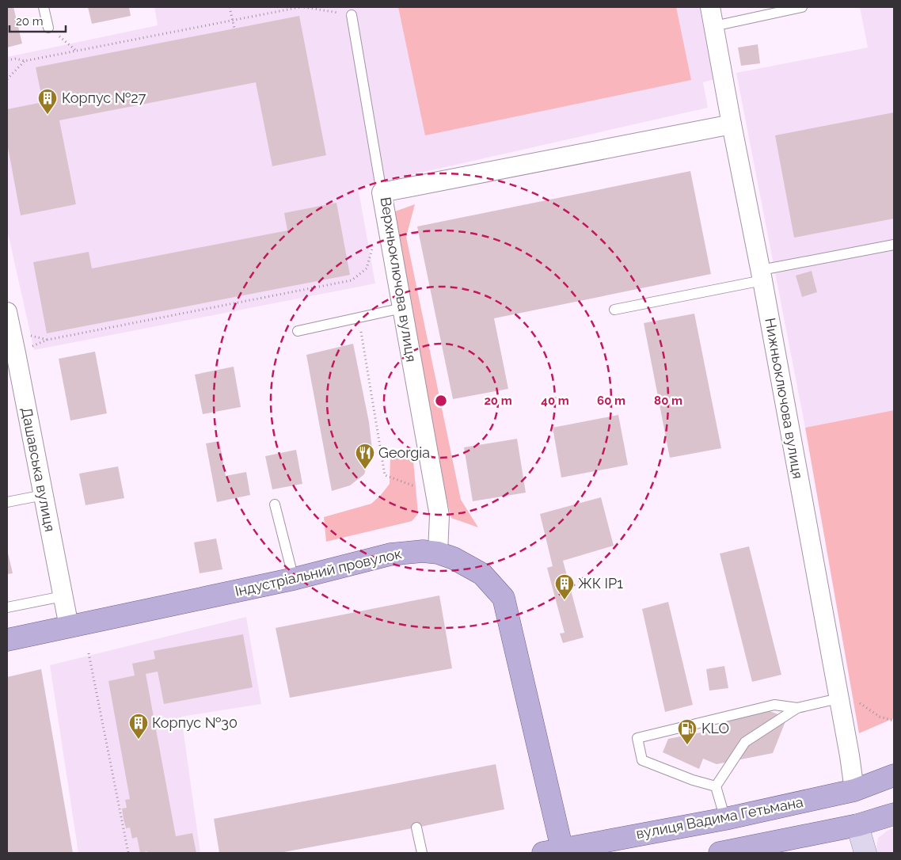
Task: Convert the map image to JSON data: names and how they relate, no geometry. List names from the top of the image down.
{
  "streets": {
    "main road": ["Індустріальний провулок", "вулиця Вадима Гетьмана"],
    "street": ["Верхньоключова вулиця", "Нижньоключова вулиця", "Дашавська вулиця"]
  },
  "crossings": [
    ["Верхньоключова вулиця", "Нижньоключова вулиця"],
    ["Верхньоключова вулиця", "Індустріальний провулок"],
    ["Нижньоключова вулиця", "вулиця Вадима Гетьмана"],
    ["Дашавська вулиця", "Індустріальний провулок"],
    ["Індустріальний провулок", "вулиця Вадима Гетьмана"]
  ],
  "places": {
    "building": ["Корпус №27", "ЖК IP1", "Корпус №30"],
    "restaurant": ["Georgia"],
    "fuel station": ["KLO"]
  },
  "scale_bar": "20 m",
  "rings": [
    "20 m",
    "40 m",
    "60 m",
    "80 m"
  ]
}
